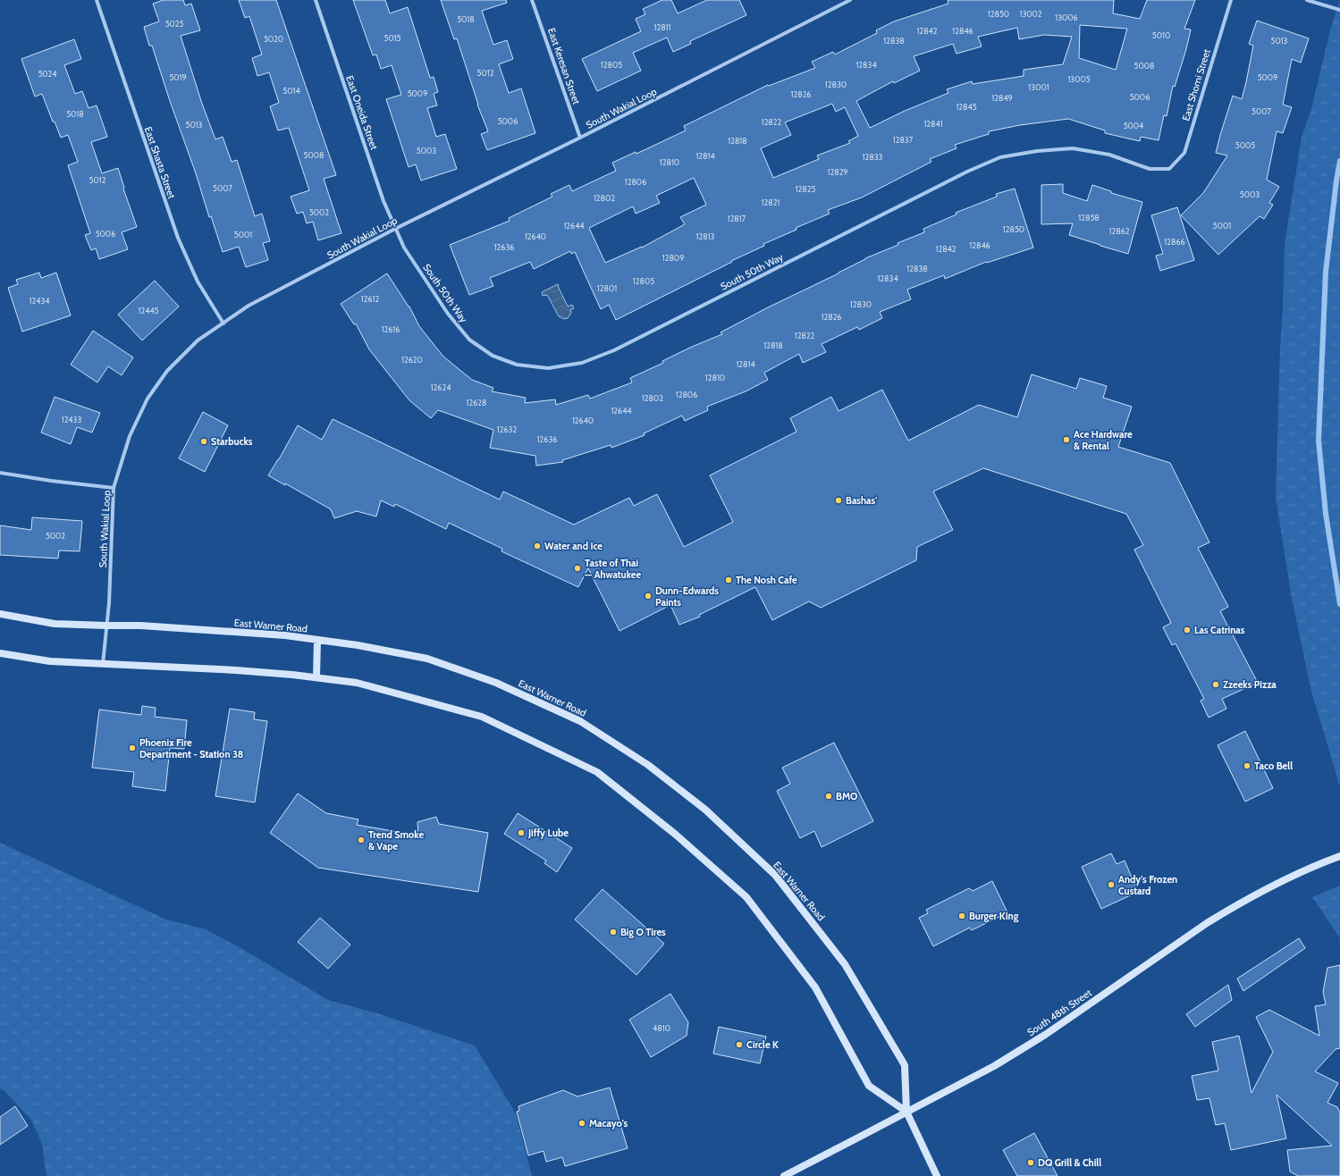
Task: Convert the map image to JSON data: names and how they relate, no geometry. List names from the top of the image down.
{
  "streets": {
    "main road": ["East Warner Road", "South 48th Street"],
    "street": [
      "East Keresan Street",
      "East Shomi Street",
      "South Wakial Loop",
      "East Oneida Street",
      "East Shasta Street",
      "South 50th Way"
    ]
  },
  "crossings": [
    ["East Keresan Street", "South Wakial Loop"],
    ["East Shomi Street", "South 50th Way"],
    ["South Wakial Loop", "East Oneida Street"],
    ["South Wakial Loop", "East Shasta Street"],
    ["South Wakial Loop", "South 50th Way"],
    ["South Wakial Loop", "East Warner Road"],
    ["East Oneida Street", "South 50th Way"],
    ["East Warner Road", "South 48th Street"]
  ],
  "places": [
    "Ace Hardware & Rental",
    "Starbucks",
    "Bashas'",
    "Water and Ice",
    "Taste of Thai — Ahwatukee",
    "The Nosh Cafe",
    "Dunn-Edwards Paints",
    "Las Catrinas",
    "Zzeeks Pizza",
    "Phoenix Fire Department - Station 38",
    "Taco Bell",
    "BMO",
    "Jiffy Lube",
    "Trend Smoke & Vape",
    "Andy's Frozen Custard",
    "Burger King",
    "Big O Tires",
    "Circle K",
    "Macayo's",
    "DQ Grill & Chill"
  ],
  "house_numbers": [
    "12850",
    "13002",
    "13006",
    "5018",
    "5025",
    "12811",
    "12842",
    "12846",
    "5010",
    "5015",
    "5020",
    "12838",
    "5013",
    "12805",
    "12834",
    "5008",
    "5012",
    "5024",
    "5019",
    "5009",
    "13005",
    "12830",
    "13001",
    "5014",
    "5009",
    "12826",
    "5006",
    "12849",
    "12845",
    "5007",
    "5018",
    "5006",
    "12822",
    "12841",
    "5013",
    "5004",
    "12837",
    "12818",
    "5005",
    "5003",
    "5008",
    "12814",
    "12833",
    "12810",
    "12829",
    "5012",
    "12806",
    "5007",
    "12825",
    "5003",
    "12802",
    "12821",
    "5002",
    "12858",
    "12817",
    "12644",
    "5001",
    "12850",
    "12862",
    "5006",
    "5001",
    "12640",
    "12813",
    "12866",
    "12846",
    "12636",
    "12842",
    "12809",
    "12838",
    "12834",
    "12805",
    "12801",
    "12612",
    "12434",
    "12830",
    "12445",
    "12826",
    "12616",
    "12822",
    "12818",
    "12620",
    "12814",
    "12810",
    "12624",
    "12806",
    "12802",
    "12628",
    "12644",
    "12433",
    "12640",
    "12632",
    "12636",
    "5002",
    "4810"
  ]
}
